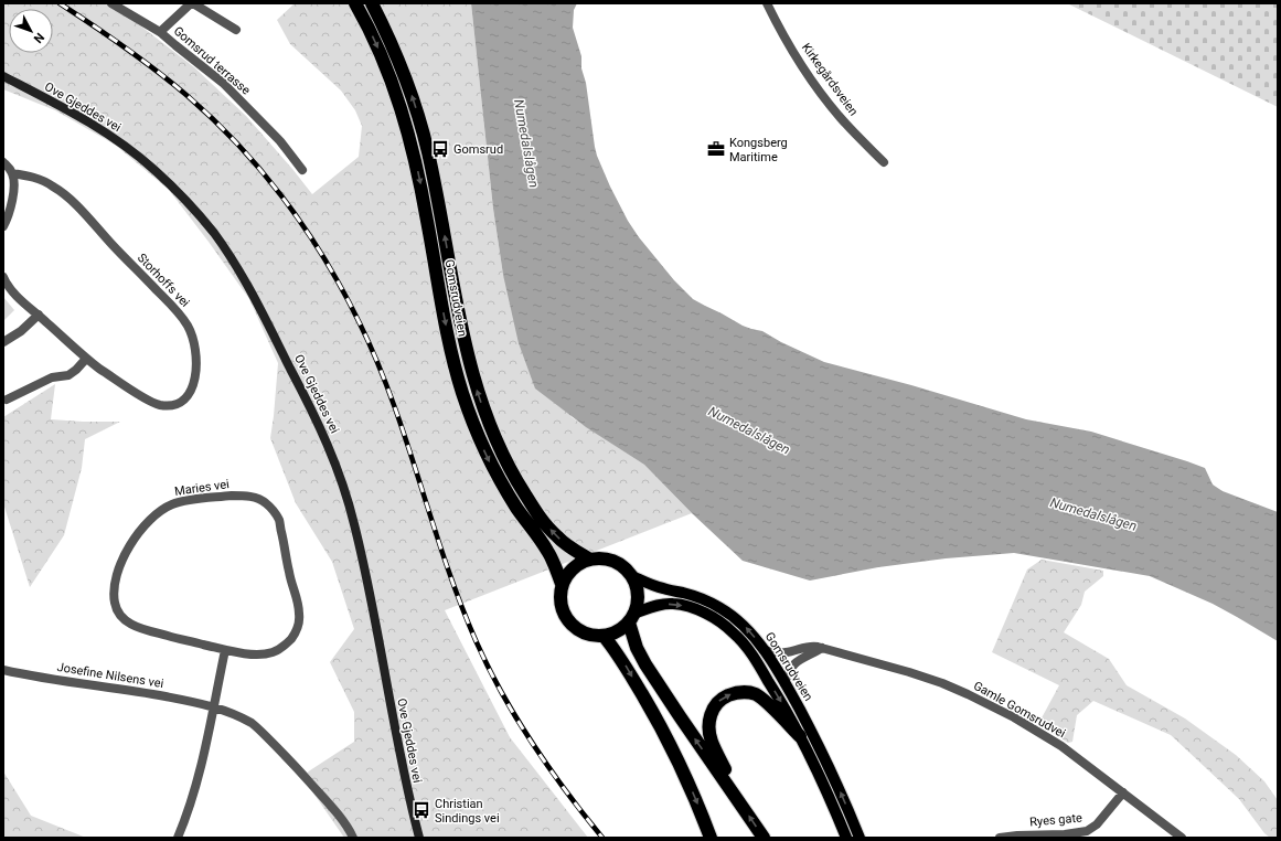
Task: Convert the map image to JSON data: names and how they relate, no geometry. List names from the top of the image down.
{
  "streets": {
    "highway": ["Gomsrudveien"],
    "street": [
      "Gomsrud terrasse",
      "Kirkegårdsveien",
      "Ove Gjeddes vei",
      "Storhoffs vei",
      "Maries vei",
      "Josefine Nilsens vei",
      "Gamle Gomsrudvei",
      "Ryes gate"
    ]
  },
  "crossings": [
    ["Gomsrudveien", "Gamle Gomsrudvei"],
    ["Gamle Gomsrudvei", "Ryes gate"]
  ],
  "water": ["Numedalslågen"],
  "places": {
    "bus stop": ["Gomsrud", "Christian Sindings vei"],
    "office": ["Kongsberg Maritime"]
  },
  "north": "bottom right"
}
